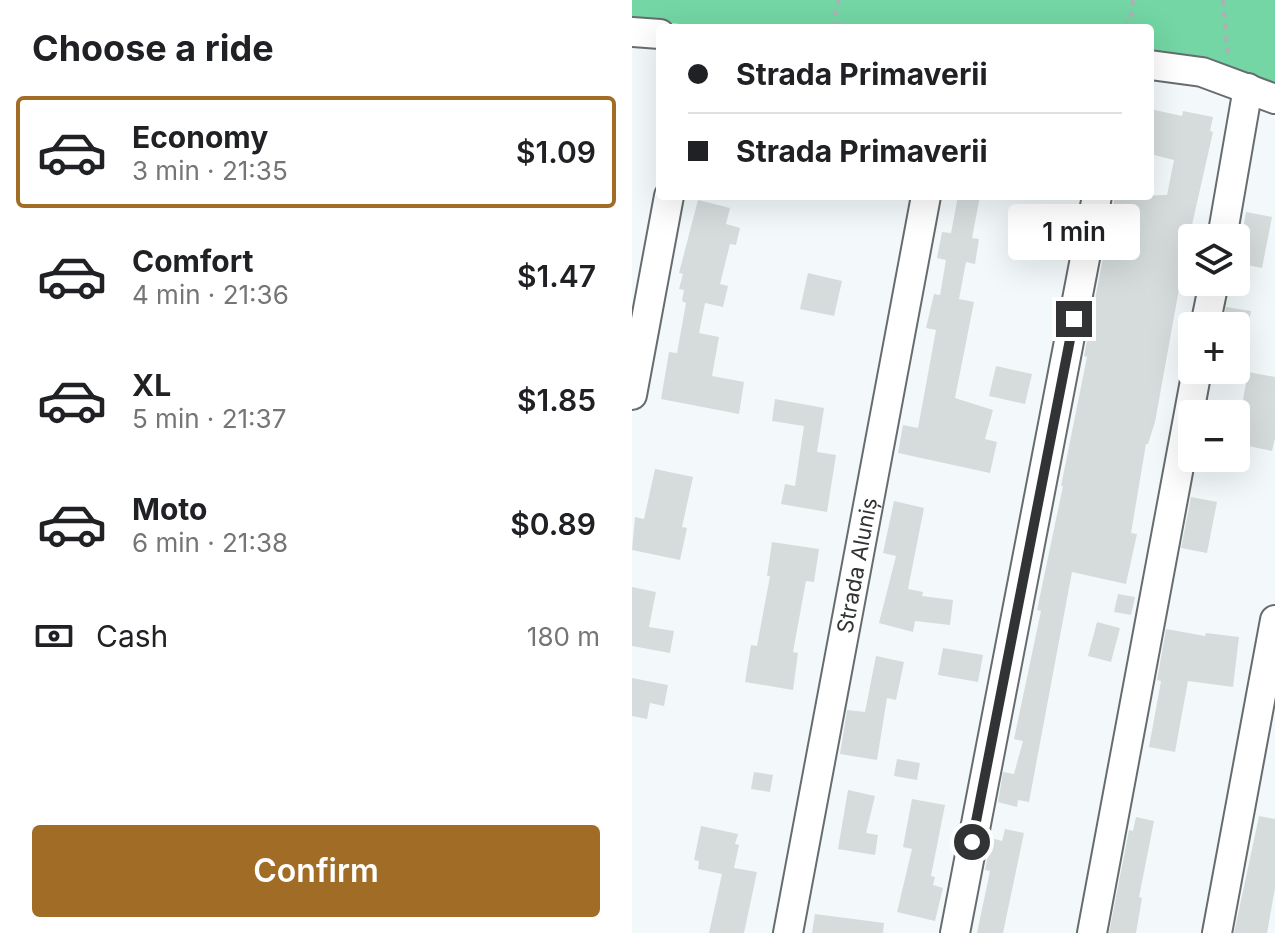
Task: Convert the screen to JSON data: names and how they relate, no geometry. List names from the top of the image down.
{
  "streets": {
    "street": ["Strada Aluniș"]
  },
  "page": {
    "heading": "Choose a ride",
    "banner": ["Strada Primaverii", "Strada Primaverii"],
    "list": [
      {
        "name": "Economy",
        "note": "3 min · 21:35",
        "value": "$1.09"
      },
      {
        "name": "Comfort",
        "note": "4 min · 21:36",
        "value": "$1.47"
      },
      {
        "name": "XL",
        "note": "5 min · 21:37",
        "value": "$1.85"
      },
      {
        "name": "Moto",
        "note": "6 min · 21:38",
        "value": "$0.89"
      }
    ],
    "bubble": "1 min",
    "map_buttons": ["+", "−"],
    "pay": ["Cash", "180 m"],
    "buttons": "Confirm"
  }
}
